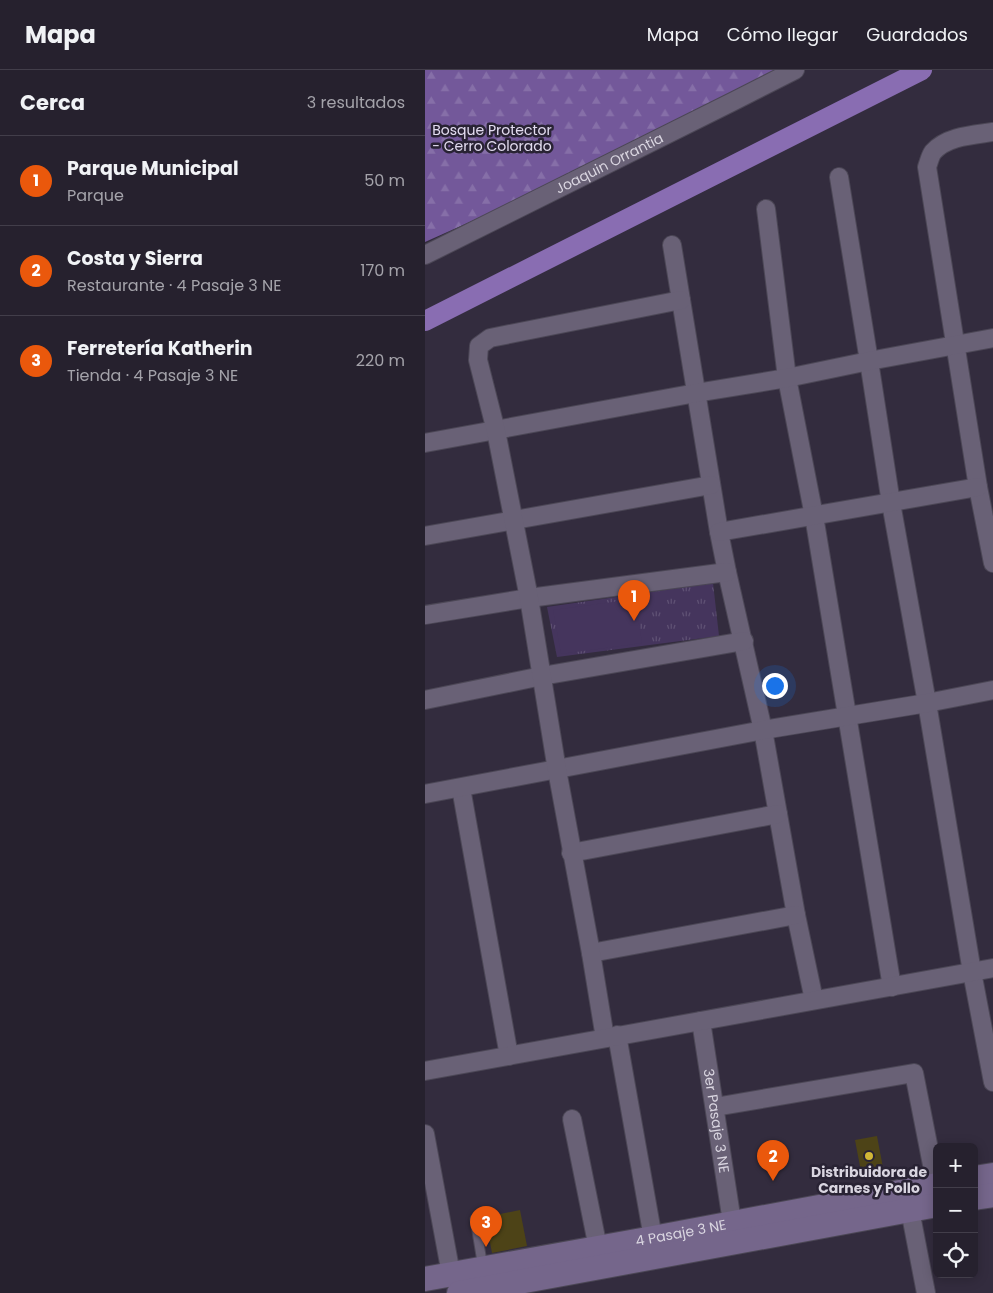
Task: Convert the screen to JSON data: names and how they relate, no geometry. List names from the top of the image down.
{
  "streets": {
    "street": ["Joaquin Orrantia", "3er Pasaje 3 NE", "4 Pasaje 3 NE"]
  },
  "crossings": [
    ["3er Pasaje 3 NE", "4 Pasaje 3 NE"]
  ],
  "parks": ["Bosque Protector - Cerro Colorado"],
  "places": ["Distribuidora de Carnes y Pollo"],
  "page": {
    "header": "Mapa",
    "nav": ["Mapa", "Cómo llegar", "Guardados"],
    "heading": ["Cerca", "3 resultados"],
    "list": [
      {
        "mark": "1",
        "name": "Parque Municipal",
        "note": "Parque",
        "value": "50 m"
      },
      {
        "mark": "2",
        "name": "Costa y Sierra",
        "note": "Restaurante · 4 Pasaje 3 NE",
        "value": "170 m"
      },
      {
        "mark": "3",
        "name": "Ferretería Katherin",
        "note": "Tienda · 4 Pasaje 3 NE",
        "value": "220 m"
      }
    ],
    "pins": ["1", "2", "3"],
    "map_buttons": ["+", "−"]
  }
}
